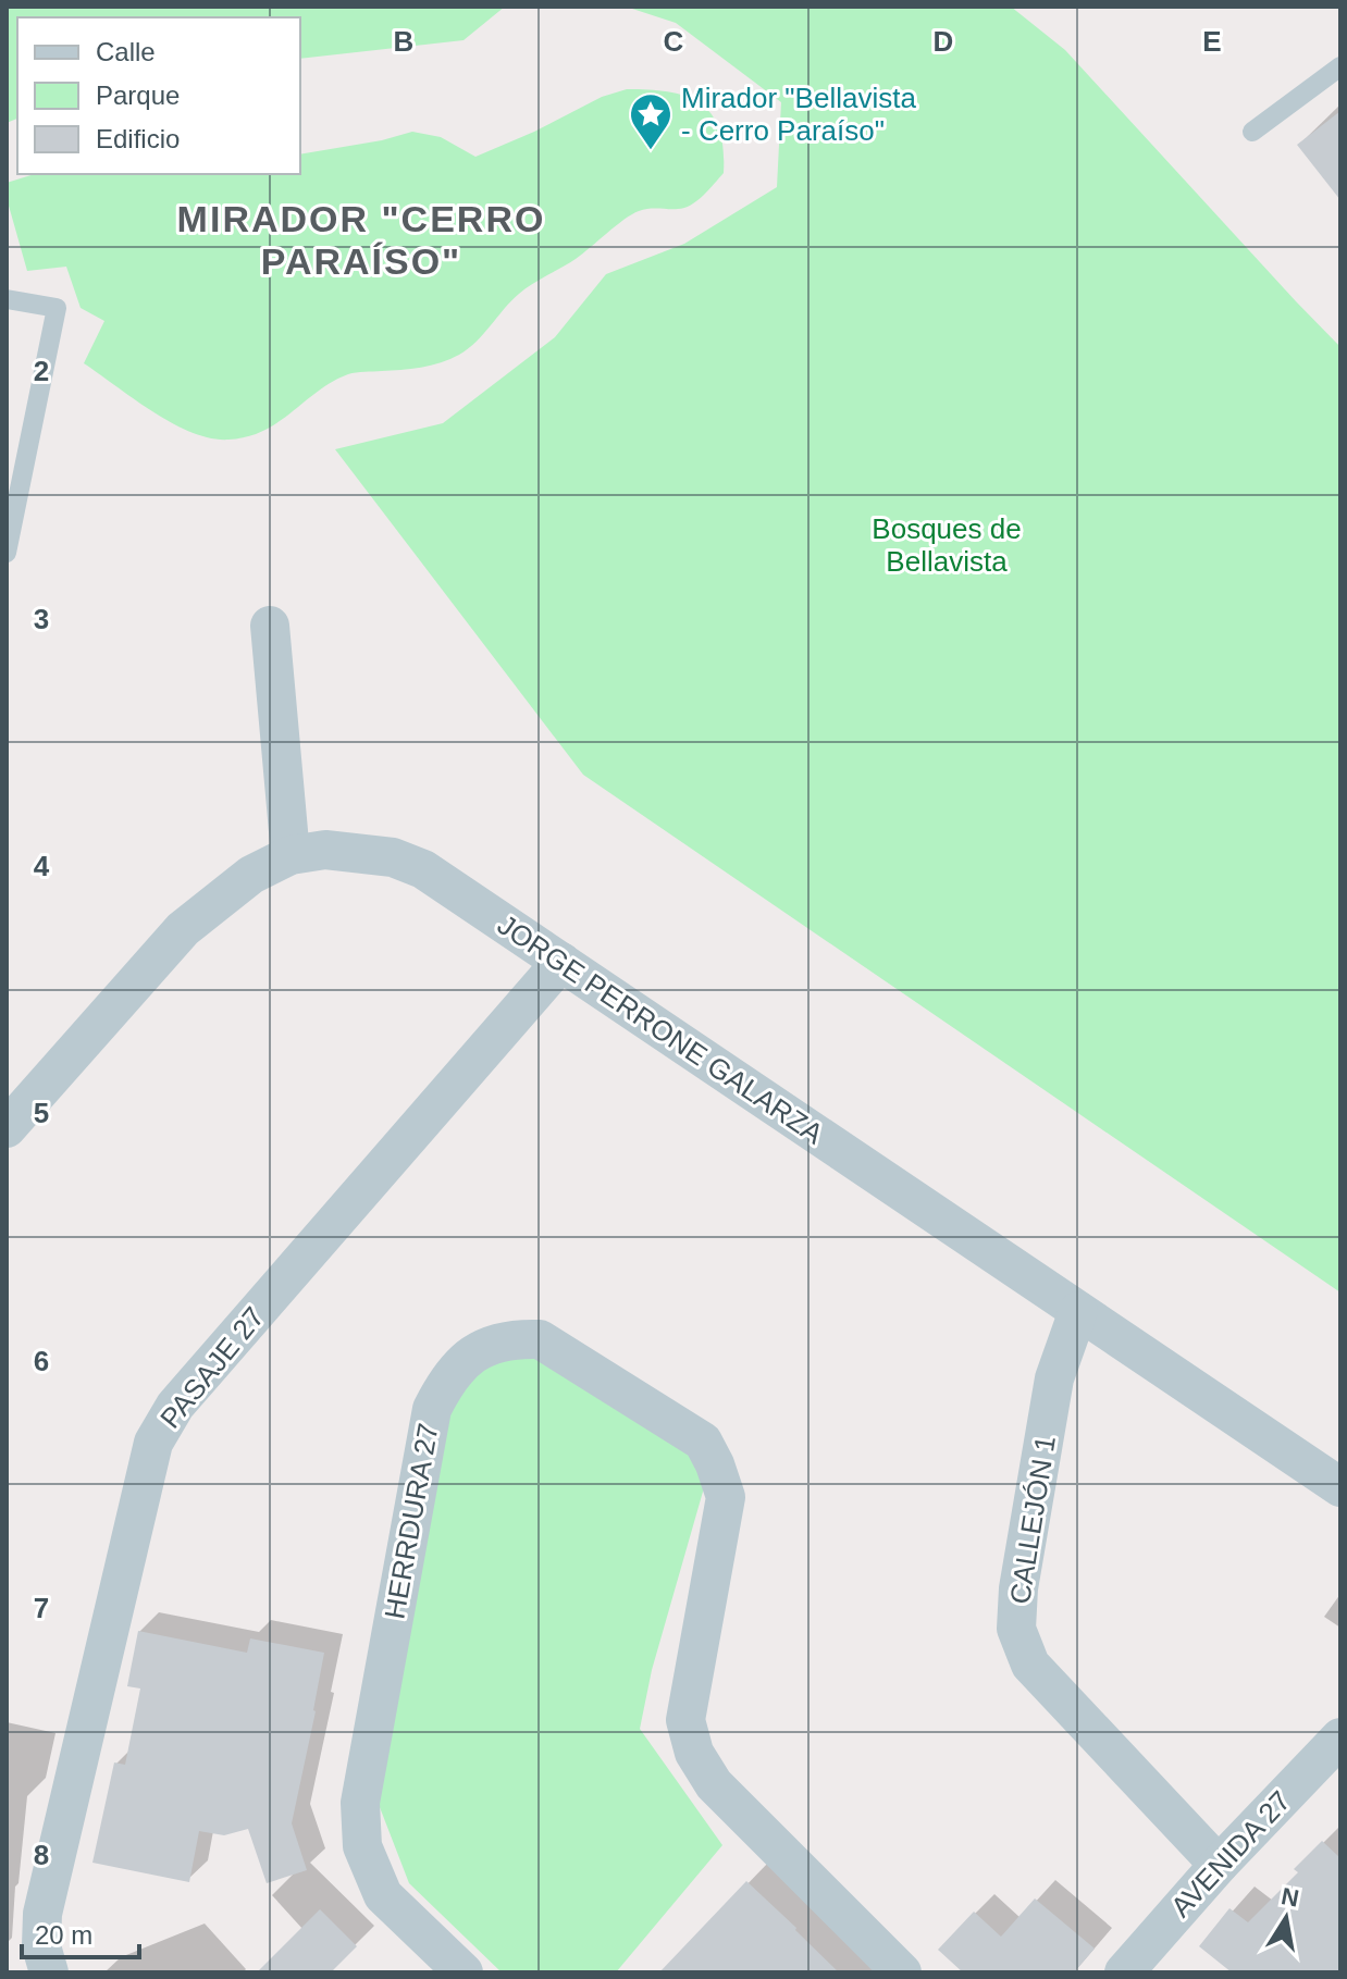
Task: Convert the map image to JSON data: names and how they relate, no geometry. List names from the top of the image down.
{
  "streets": {
    "street": [
      "JORGE PERRONE GALARZA",
      "PASAJE 27",
      "CALLEJÓN 1",
      "HERRDURA 27",
      "AVENIDA 27"
    ]
  },
  "crossings": [
    ["JORGE PERRONE GALARZA", "PASAJE 27"],
    ["JORGE PERRONE GALARZA", "CALLEJÓN 1"],
    ["CALLEJÓN 1", "AVENIDA 27"]
  ],
  "districts": ["MIRADOR \"CERRO PARAÍSO\""],
  "parks": ["Bosques de Bellavista"],
  "places": {
    "place": ["Mirador \"Bellavista - Cerro Paraíso\""]
  },
  "legend": ["Calle", "Parque", "Edificio"],
  "scale_bar": "20 m",
  "north": "top",
  "grid": {
    "columns": [
      "B",
      "C",
      "D",
      "E"
    ],
    "rows": [
      "2",
      "3",
      "4",
      "5",
      "6",
      "7",
      "8"
    ]
  }
}
